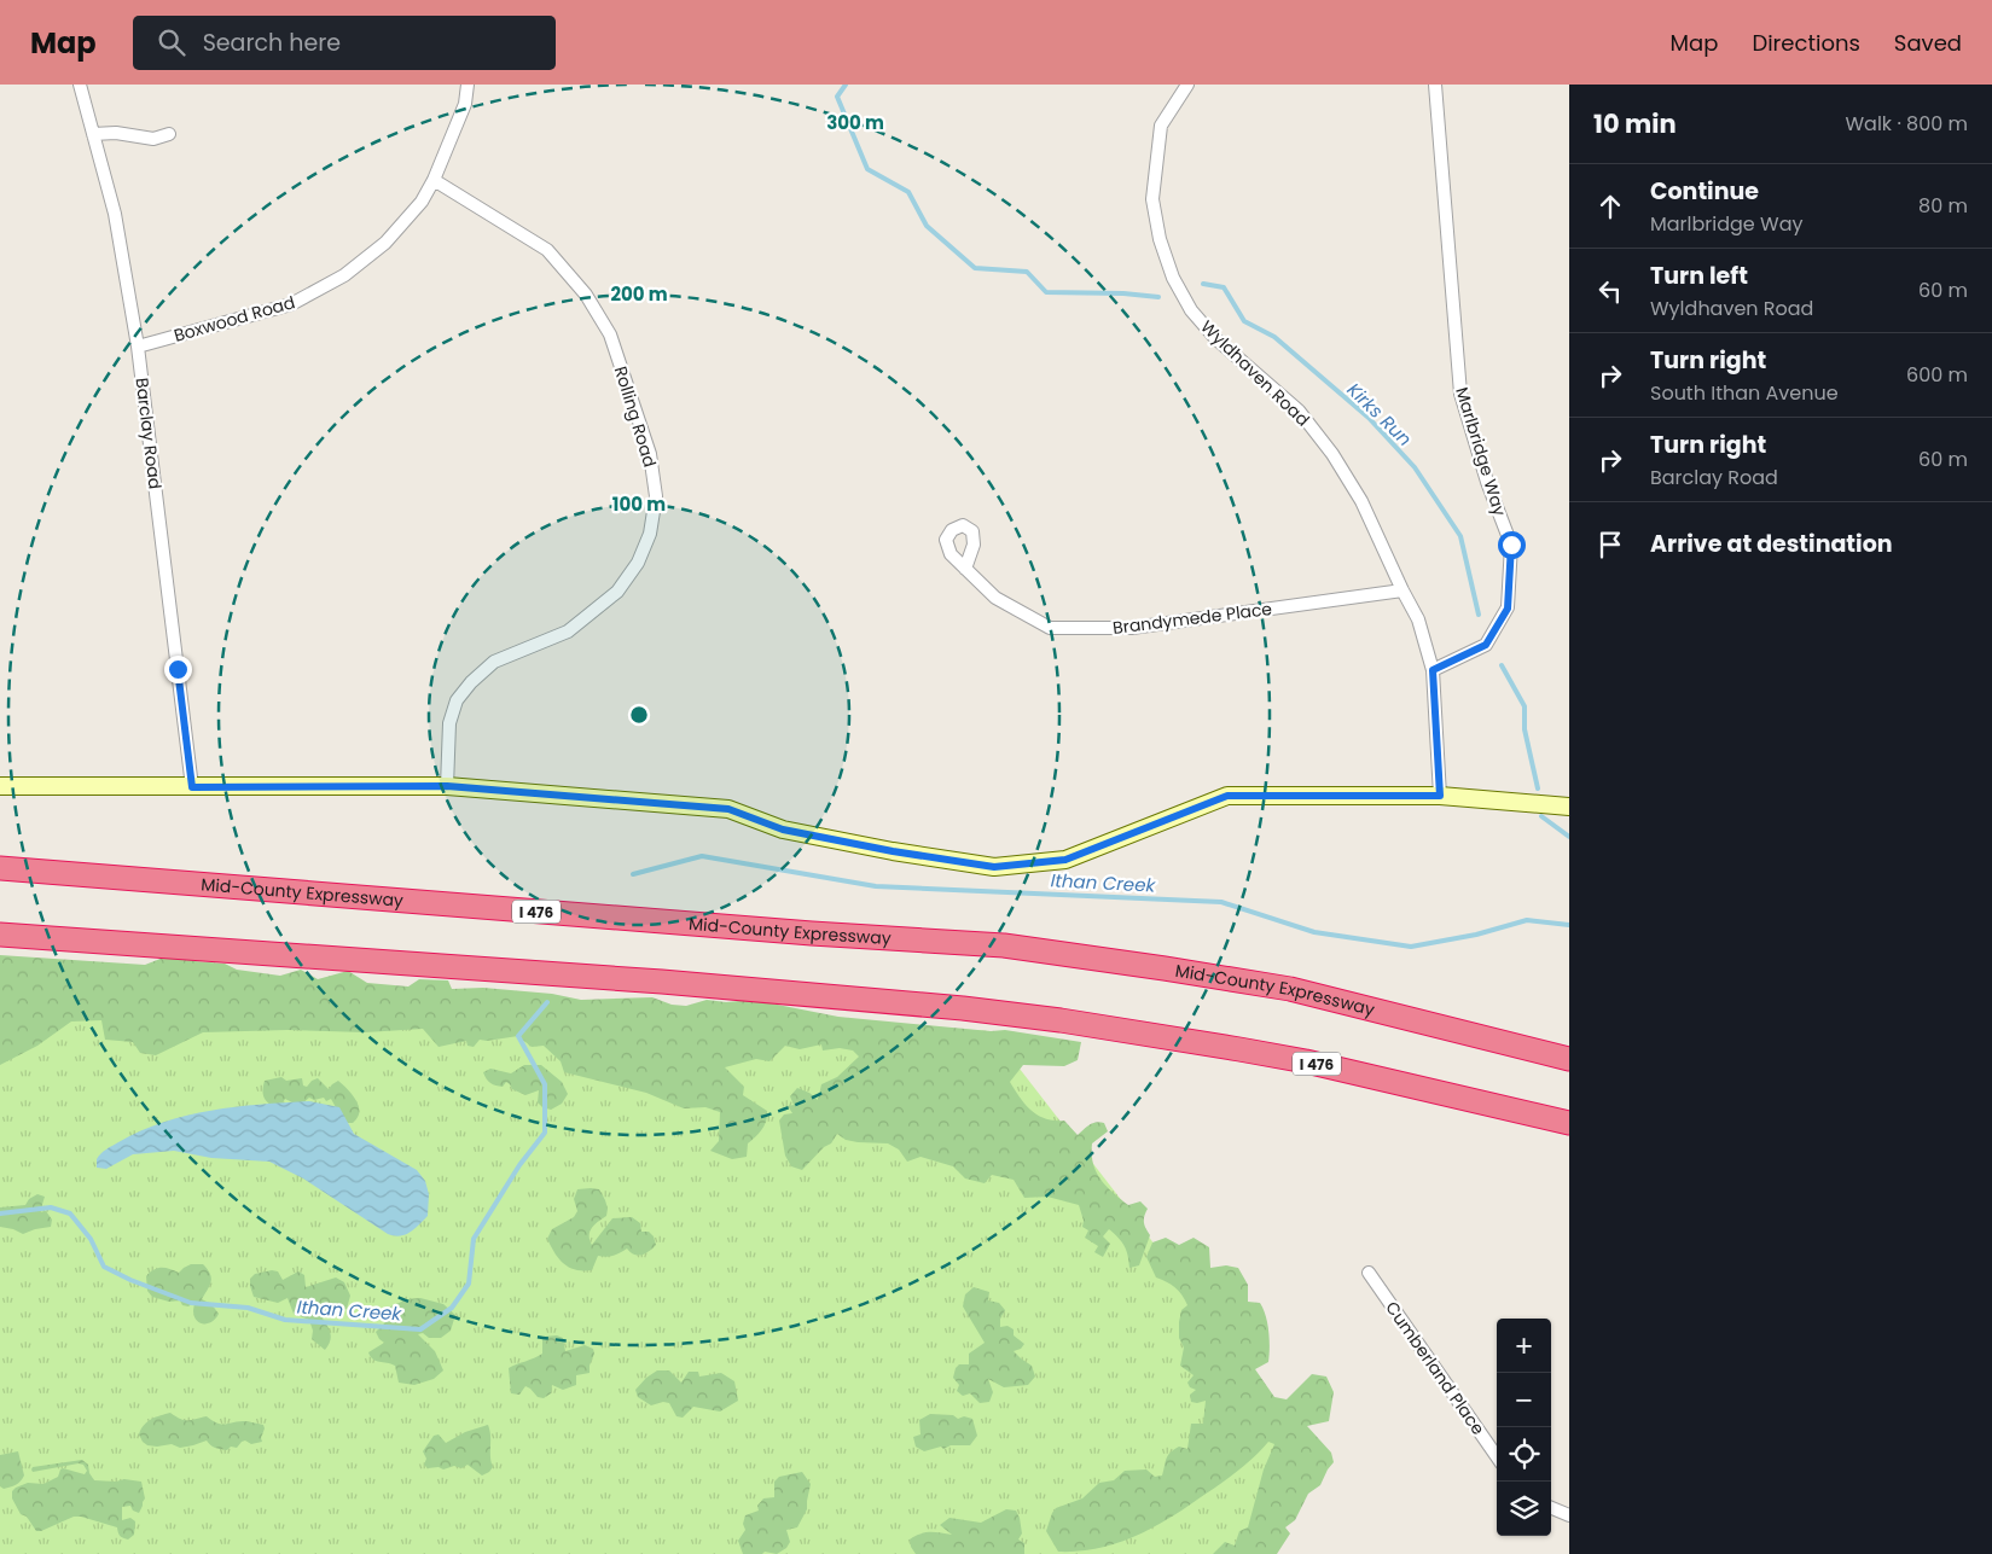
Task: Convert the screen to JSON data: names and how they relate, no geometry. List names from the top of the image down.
{
  "streets": {
    "highway": ["Mid-County Expressway", "I 476"],
    "street": [
      "Boxwood Road",
      "Wyldhaven Road",
      "Rolling Road",
      "Barclay Road",
      "Marlbridge Way",
      "Brandymede Place",
      "Cumberland Place"
    ]
  },
  "crossings": [
    ["Boxwood Road", "Rolling Road"],
    ["Boxwood Road", "Barclay Road"],
    ["Wyldhaven Road", "Marlbridge Way"],
    ["Wyldhaven Road", "Brandymede Place"]
  ],
  "water": ["Kirks Run", "Ithan Creek"],
  "page": {
    "header": "Map",
    "search": "Search here",
    "nav": ["Map", "Directions", "Saved"],
    "heading": ["10 min", "Walk · 800 m"],
    "list": [
      ["Continue", "Marlbridge Way", "80 m"],
      ["Turn left", "Wyldhaven Road", "60 m"],
      ["Turn right", "South Ithan Avenue", "600 m"],
      ["Turn right", "Barclay Road", "60 m"],
      "Arrive at destination"
    ],
    "map_buttons": ["+", "−"]
  },
  "rings": ["300 m", "200 m", "100 m"]
}
